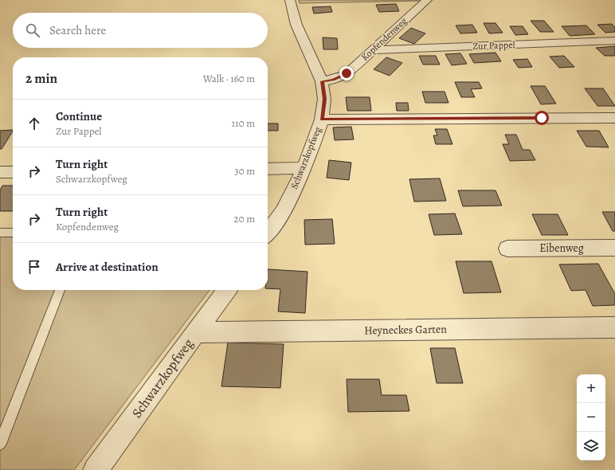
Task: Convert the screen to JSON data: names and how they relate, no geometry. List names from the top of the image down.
{
  "streets": {
    "street": [
      "Kopfendenweg",
      "Zur Pappel",
      "Schwarzkopfweg",
      "Eibenweg",
      "Heyneckes Garten"
    ]
  },
  "crossings": [
    ["Kopfendenweg", "Zur Pappel"],
    ["Kopfendenweg", "Schwarzkopfweg"],
    ["Schwarzkopfweg", "Heyneckes Garten"]
  ],
  "page": {
    "search": "Search here",
    "heading": ["2 min", "Walk · 160 m"],
    "list": [
      ["Continue", "Zur Pappel", "110 m"],
      ["Turn right", "Schwarzkopfweg", "30 m"],
      ["Turn right", "Kopfendenweg", "20 m"],
      "Arrive at destination"
    ],
    "map_buttons": ["+", "−"]
  }
}
